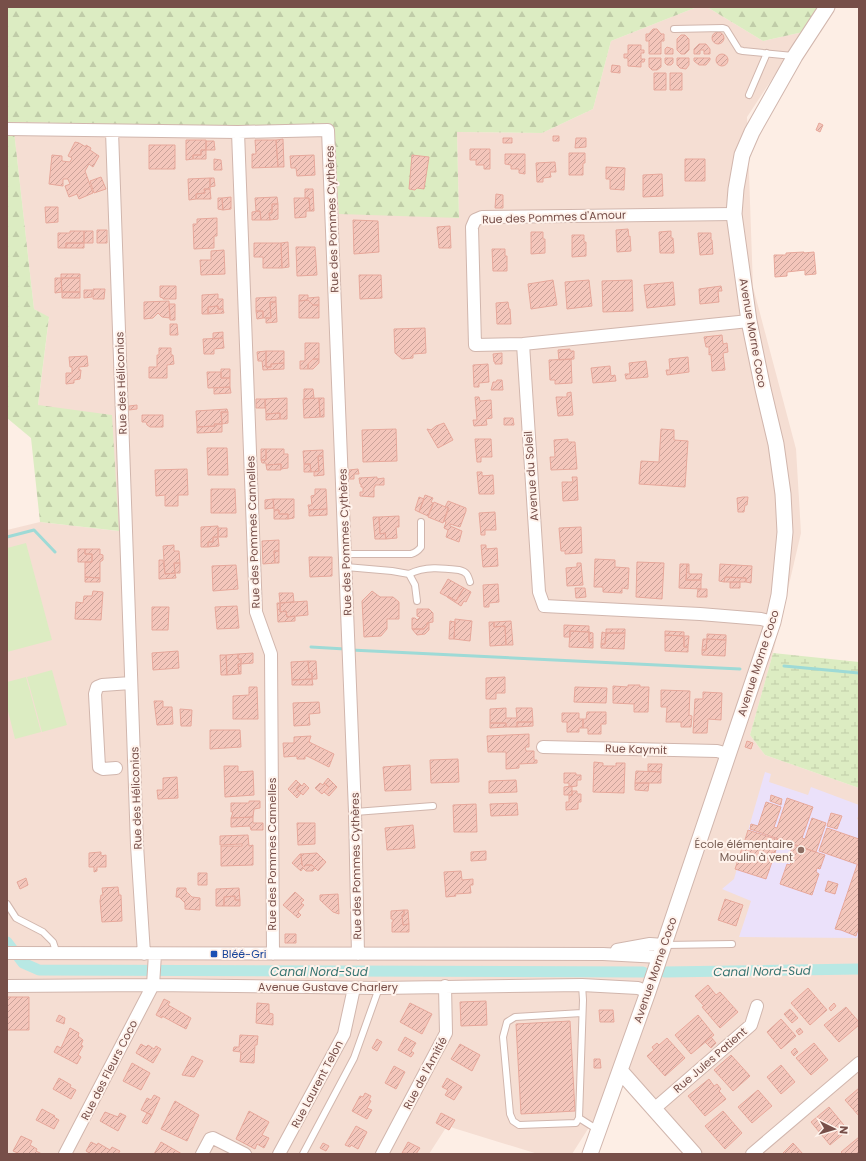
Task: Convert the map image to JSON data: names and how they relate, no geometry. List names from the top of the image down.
{
  "streets": {
    "street": [
      "Rue des Pommes d'Amour",
      "Rue des Pommes Cythères",
      "Avenue Morne Coco",
      "Rue des Héliconias",
      "Avenue du Soleil",
      "Rue des Pommes Cannelles",
      "Rue Kaymit",
      "Avenue Gustave Charlery",
      "Rue Jules Patient",
      "Rue des Fleurs Coco",
      "Rue de l'Amitié",
      "Rue Laurent Telon"
    ]
  },
  "crossings": [
    ["Rue des Pommes d'Amour", "Avenue Morne Coco"],
    ["Rue des Pommes d'Amour", "Avenue du Soleil"],
    ["Rue des Pommes Cythères", "Rue des Pommes Cannelles"],
    ["Avenue Morne Coco", "Avenue du Soleil"],
    ["Avenue Morne Coco", "Rue Kaymit"],
    ["Avenue Morne Coco", "Avenue Gustave Charlery"],
    ["Rue des Héliconias", "Avenue Gustave Charlery"],
    ["Rue des Héliconias", "Rue des Fleurs Coco"],
    ["Avenue Gustave Charlery", "Rue des Fleurs Coco"],
    ["Avenue Gustave Charlery", "Rue de l'Amitié"],
    ["Avenue Gustave Charlery", "Rue Laurent Telon"]
  ],
  "water": ["Canal Nord-Sud"],
  "places": {
    "other": ["École élémentaire Moulin à vent"],
    "transit": ["Bléé-Gri"]
  },
  "north": "right"
}
